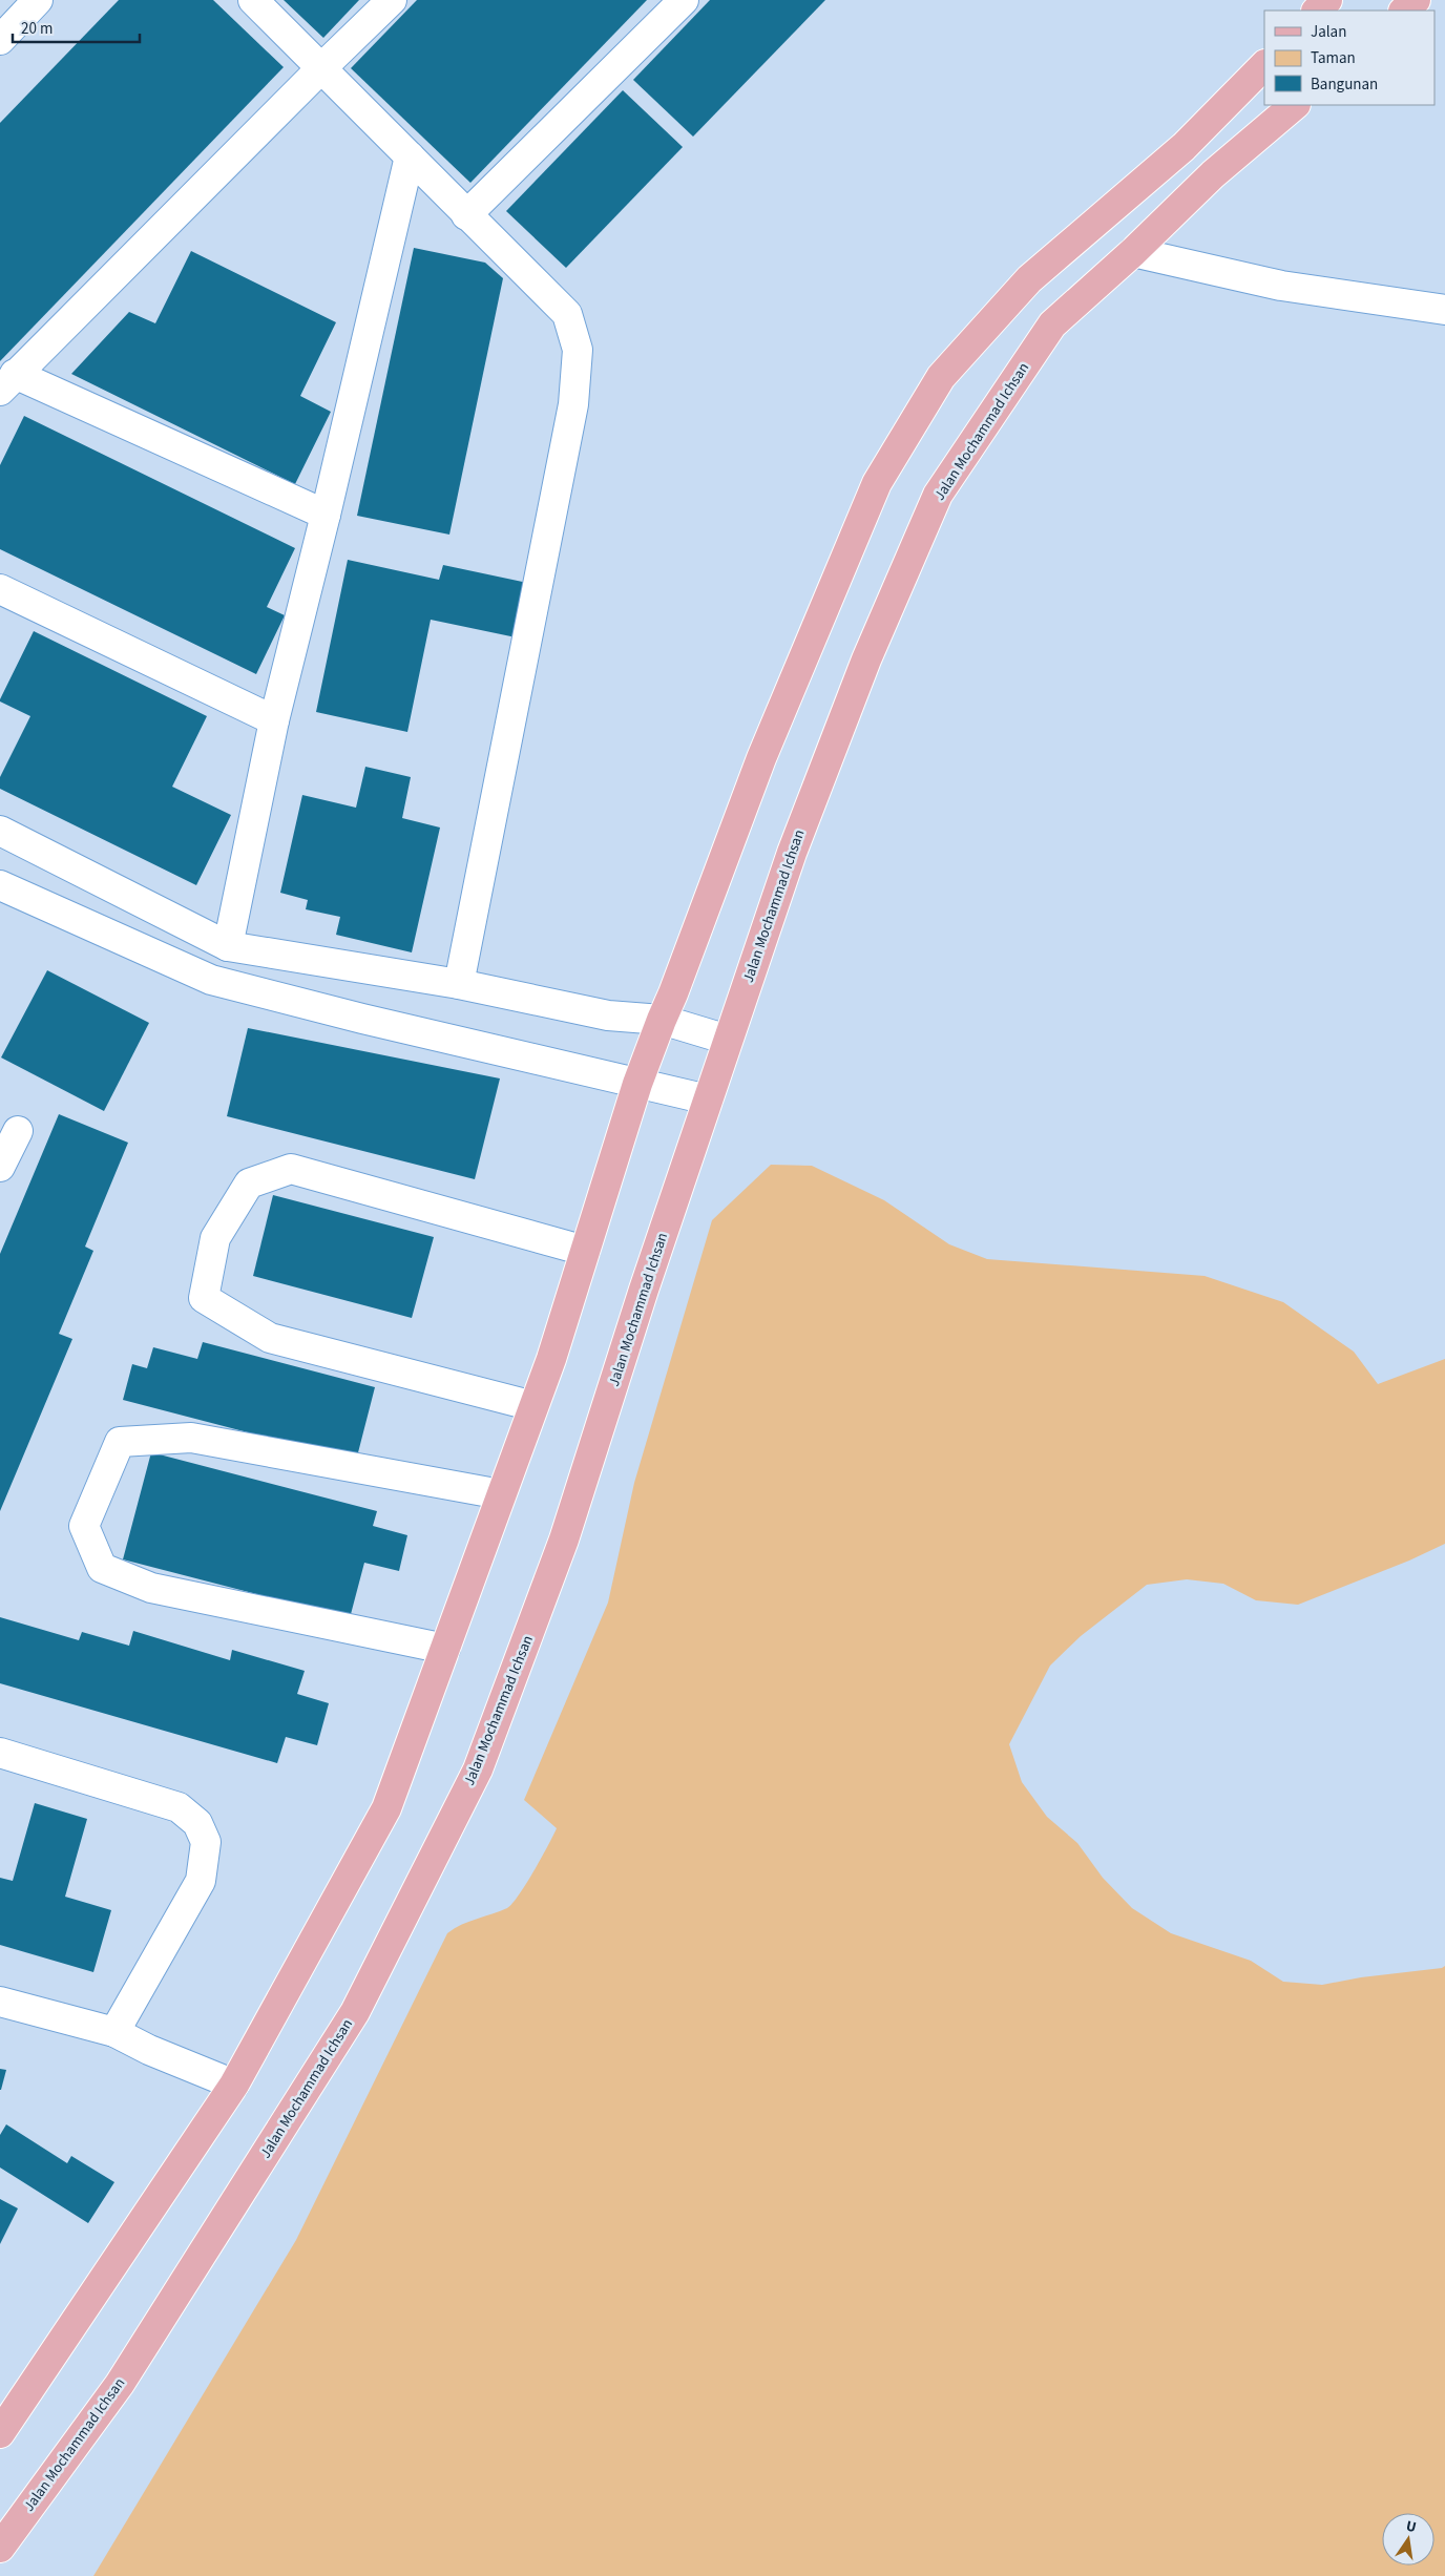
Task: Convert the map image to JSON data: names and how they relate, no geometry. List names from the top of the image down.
{
  "streets": {
    "main road": ["Jalan Mochammad Ichsan"]
  },
  "legend": ["Jalan", "Taman", "Bangunan"],
  "scale_bar": "20 m",
  "north": "top"
}
